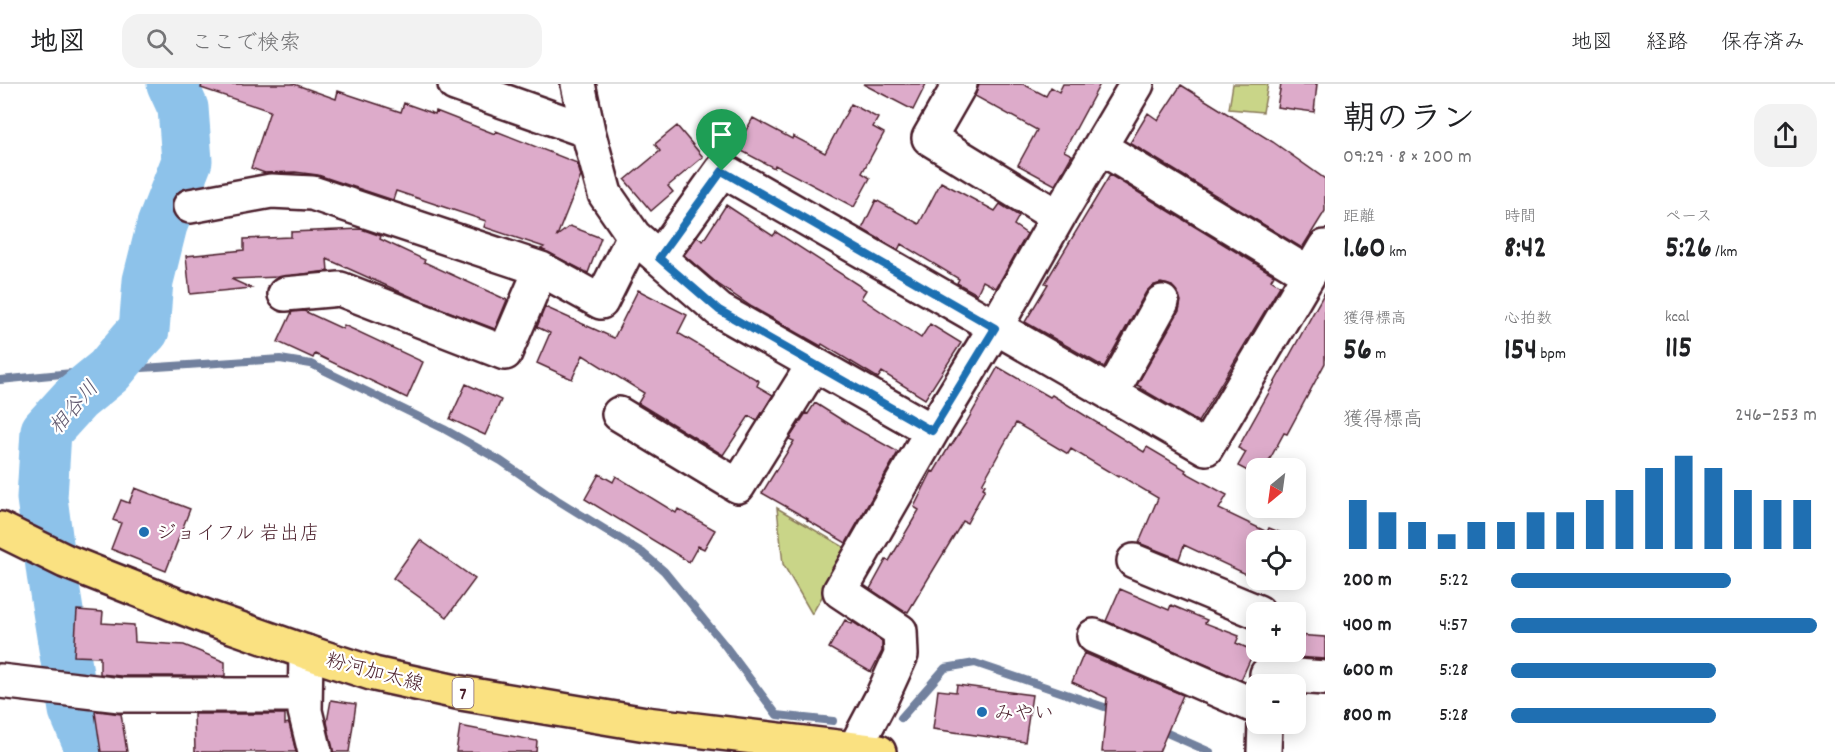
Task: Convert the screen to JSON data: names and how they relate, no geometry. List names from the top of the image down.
{
  "streets": {
    "main road": ["粉河加太線", "7"]
  },
  "water": ["相谷川"],
  "places": ["ジョイフル 岩出店", "みやい"],
  "north": "bottom left",
  "page": {
    "header": "地図",
    "search": "ここで検索",
    "nav": ["地図", "経路", "保存済み"],
    "heading": ["朝のラン", "09:29 · 8 × 200 m"],
    "stats": [
      ["距離", "1.60 km"],
      ["時間", "8:42"],
      ["ペース", "5:26 /km"],
      ["獲得標高", "56 m"],
      ["心拍数", "154 bpm"],
      ["kcal", "115"]
    ],
    "chart": ["獲得標高", "246–253 m"],
    "map_buttons": ["+", "−"],
    "list": [
      {
        "name": "200 m",
        "note": "5:22"
      },
      {
        "name": "400 m",
        "note": "4:57"
      },
      {
        "name": "600 m",
        "note": "5:28"
      },
      {
        "name": "800 m",
        "note": "5:28"
      }
    ]
  }
}
